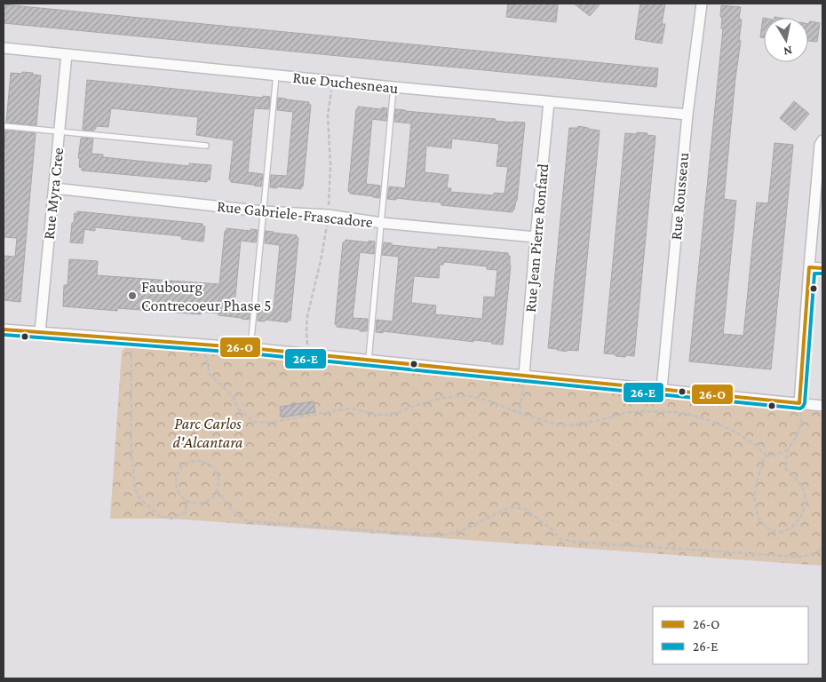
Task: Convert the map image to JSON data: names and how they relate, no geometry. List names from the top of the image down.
{
  "streets": {
    "street": [
      "Rue Duchesneau",
      "Rue Myra Cree",
      "Rue Rousseau",
      "Rue Gabriele-Frascadore",
      "Rue Jean Pierre Ronfard"
    ]
  },
  "crossings": [
    ["Rue Duchesneau", "Rue Myra Cree"],
    ["Rue Duchesneau", "Rue Rousseau"],
    ["Rue Duchesneau", "Rue Jean Pierre Ronfard"],
    ["Rue Myra Cree", "Rue Gabriele-Frascadore"],
    ["Rue Gabriele-Frascadore", "Rue Jean Pierre Ronfard"]
  ],
  "parks": ["Parc Carlos d'Alcantara"],
  "places": ["Faubourg Contrecoeur Phase 5"],
  "lines": ["transit line 26-O", "transit line 26-E"],
  "legend": ["26-O", "26-E"],
  "north": "bottom"
}
